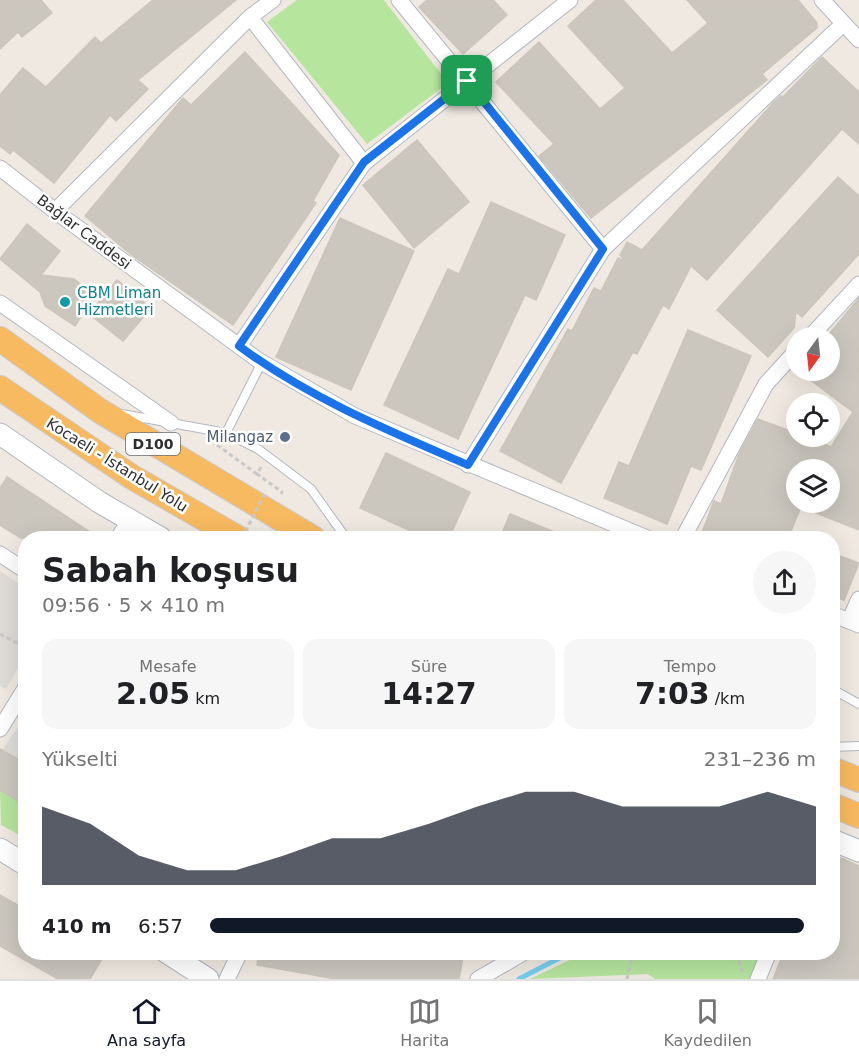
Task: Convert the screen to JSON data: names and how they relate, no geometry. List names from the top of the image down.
{
  "streets": {
    "highway": ["D100", "Kocaeli - İstanbul Yolu"],
    "street": ["Bağlar Caddesi"]
  },
  "places": ["CBM Liman Hizmetleri", "Milangaz"],
  "north": "bottom",
  "page": {
    "heading": ["Sabah koşusu", "09:56 · 5 × 410 m"],
    "stats": [
      ["Mesafe", "2.05 km"],
      ["Süre", "14:27"],
      ["Tempo", "7:03 /km"]
    ],
    "chart": ["Yükselti", "231–236 m"],
    "list": [
      {
        "name": "410 m",
        "note": "6:57"
      }
    ],
    "tabs": ["Ana sayfa", "Harita", "Kaydedilen"]
  }
}
